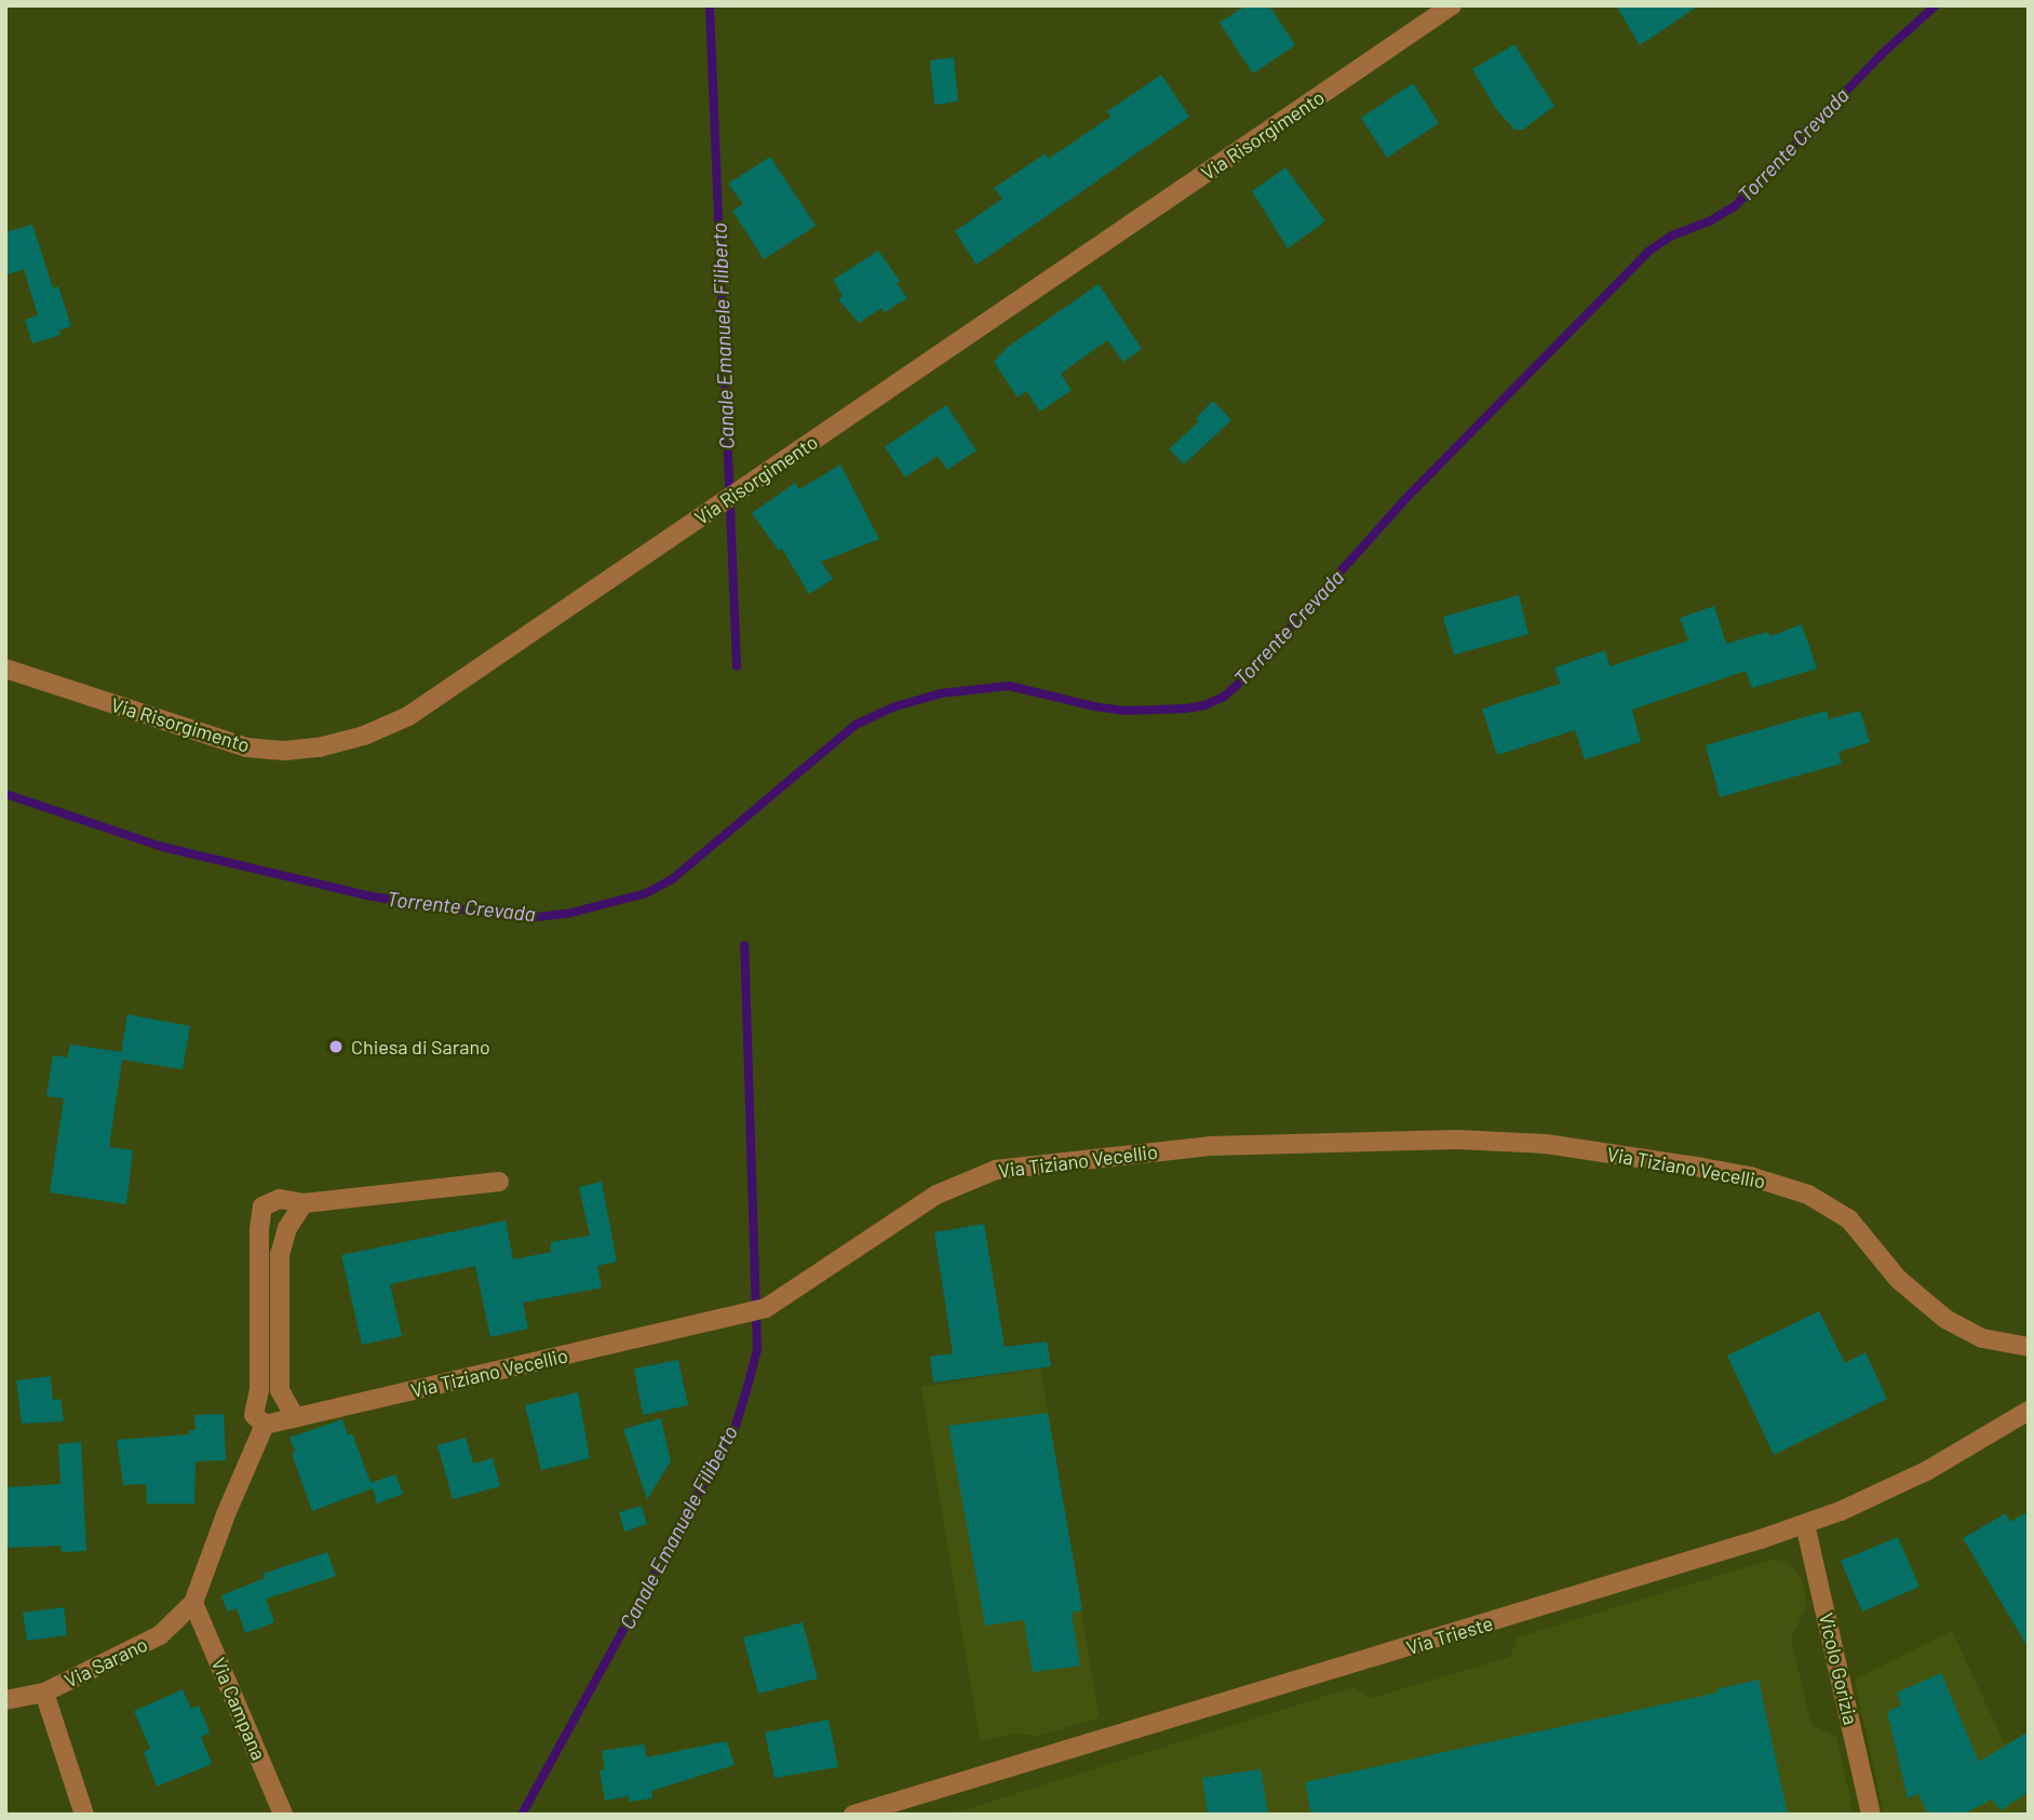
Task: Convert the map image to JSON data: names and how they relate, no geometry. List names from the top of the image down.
{
  "streets": {
    "street": [
      "Via Risorgimento",
      "Via Tiziano Vecellio",
      "Via Trieste",
      "Via Sarano",
      "Vicolo Gorizia",
      "Via Campana"
    ]
  },
  "crossings": [
    ["Via Trieste", "Vicolo Gorizia"],
    ["Via Sarano", "Via Campana"]
  ],
  "water": ["Torrente Crevada", "Canale Emanuele Filiberto"],
  "places": ["Chiesa di Sarano"]
}
